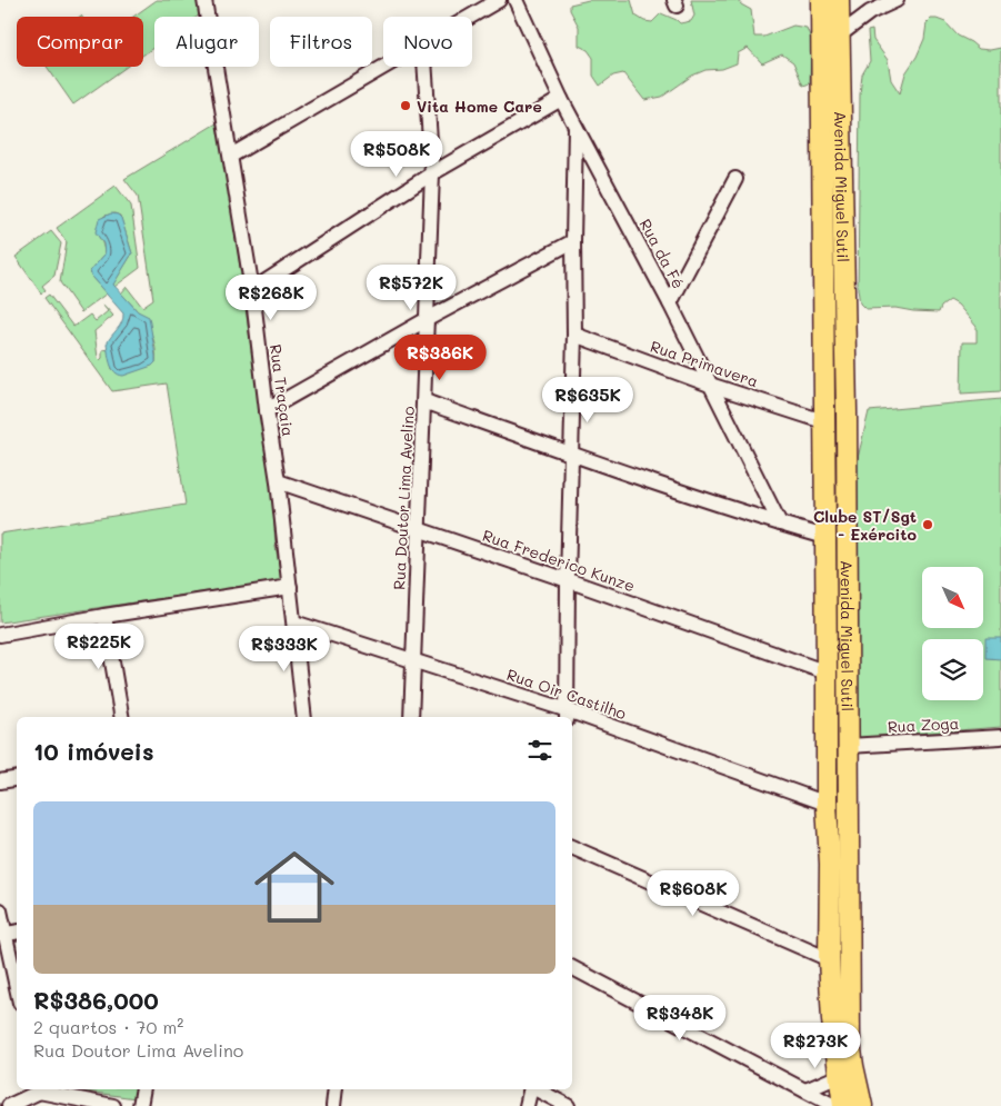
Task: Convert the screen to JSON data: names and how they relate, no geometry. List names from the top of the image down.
{
  "streets": {
    "highway": ["Avenida Miguel Sutil"],
    "street": [
      "Rua da Fé",
      "Rua Primavera",
      "Rua Traçaia",
      "Rua Doutor Lima Avelino",
      "Rua Frederico Kunze",
      "Rua Oir Castilho",
      "Rua Zoga"
    ]
  },
  "crossings": [
    ["Avenida Miguel Sutil", "Rua Primavera"],
    ["Avenida Miguel Sutil", "Rua Frederico Kunze"],
    ["Avenida Miguel Sutil", "Rua Oir Castilho"],
    ["Avenida Miguel Sutil", "Rua Zoga"],
    ["Rua da Fé", "Rua Primavera"],
    ["Rua Traçaia", "Rua Frederico Kunze"],
    ["Rua Traçaia", "Rua Oir Castilho"],
    ["Rua Doutor Lima Avelino", "Rua Frederico Kunze"],
    ["Rua Doutor Lima Avelino", "Rua Oir Castilho"]
  ],
  "places": ["Vita Home Care", "Clube ST/Sgt - Exército"],
  "north": "bottom right",
  "page": {
    "chip": [
      "Comprar",
      "Alugar",
      "Filtros",
      "Novo"
    ],
    "price": [
      "R$508K",
      "R$572K",
      "R$268K",
      "R$386K",
      "R$635K",
      "R$225K",
      "R$333K",
      "R$608K",
      "R$348K",
      "R$273K"
    ],
    "heading": "10 imóveis",
    "list": [
      {
        "name": "R$386,000",
        "note": "2 quartos · 70 m² · Rua Doutor Lima Avelino"
      }
    ]
  }
}
